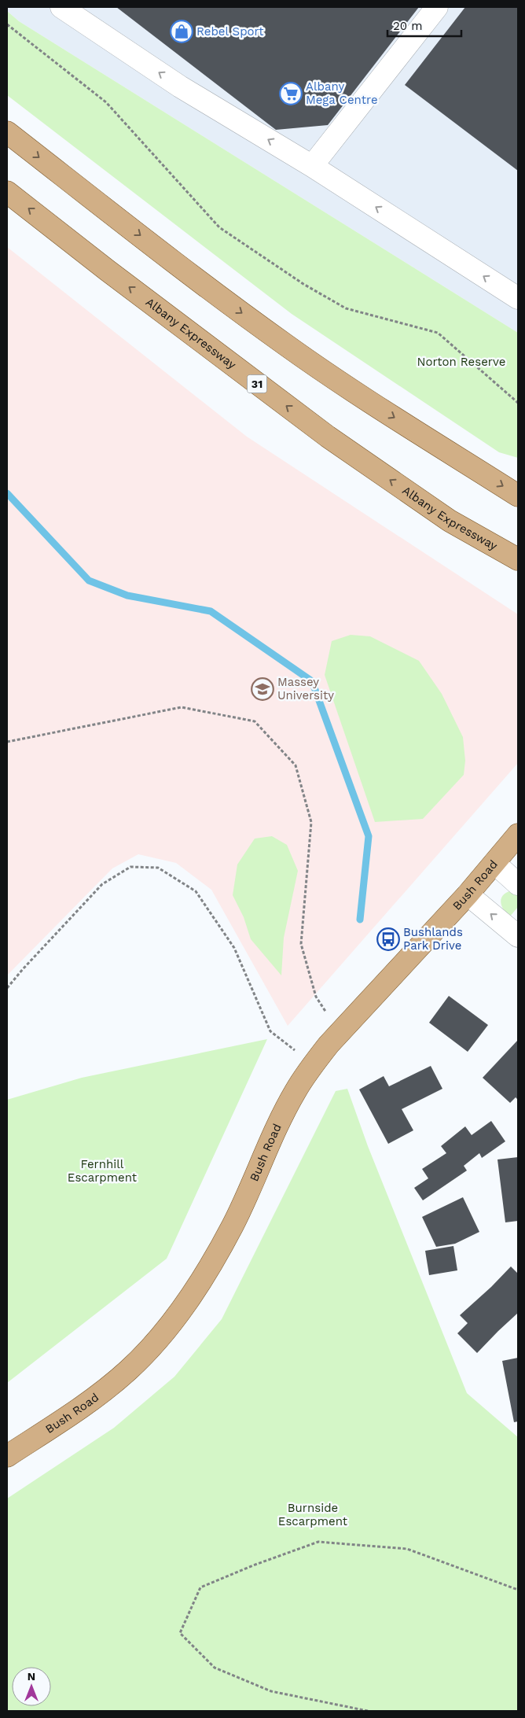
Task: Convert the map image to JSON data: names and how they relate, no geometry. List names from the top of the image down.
{
  "streets": {
    "main road": ["Albany Expressway", "31", "Bush Road"]
  },
  "parks": ["Norton Reserve", "Fernhill Escarpment", "Burnside Escarpment"],
  "places": {
    "shop": ["Rebel Sport"],
    "supermarket": ["Albany Mega Centre"],
    "school or university": ["Massey University"],
    "bus stop": ["Bushlands Park Drive"]
  },
  "scale_bar": "20 m",
  "north": "top"
}
